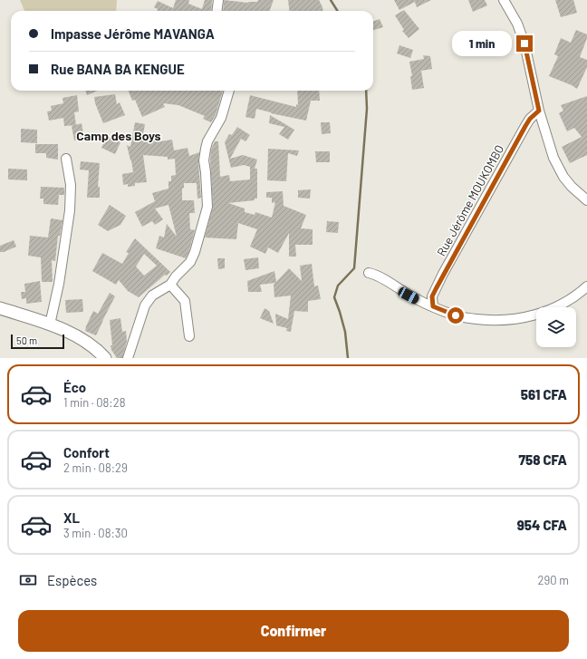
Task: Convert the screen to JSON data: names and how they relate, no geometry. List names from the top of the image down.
{
  "streets": {
    "street": ["Rue Jérôme MOUKOMBO"]
  },
  "districts": ["Camp des Boys"],
  "scale_bar": "50 m",
  "page": {
    "banner": ["Impasse Jérôme MAVANGA", "Rue BANA BA KENGUE"],
    "bubble": "1 min",
    "scale": "50 m",
    "list": [
      {
        "name": "Éco",
        "note": "1 min · 08:28",
        "value": "561 CFA"
      },
      {
        "name": "Confort",
        "note": "2 min · 08:29",
        "value": "758 CFA"
      },
      {
        "name": "XL",
        "note": "3 min · 08:30",
        "value": "954 CFA"
      }
    ],
    "pay": ["Espèces", "290 m"],
    "buttons": "Confirmer"
  }
}
